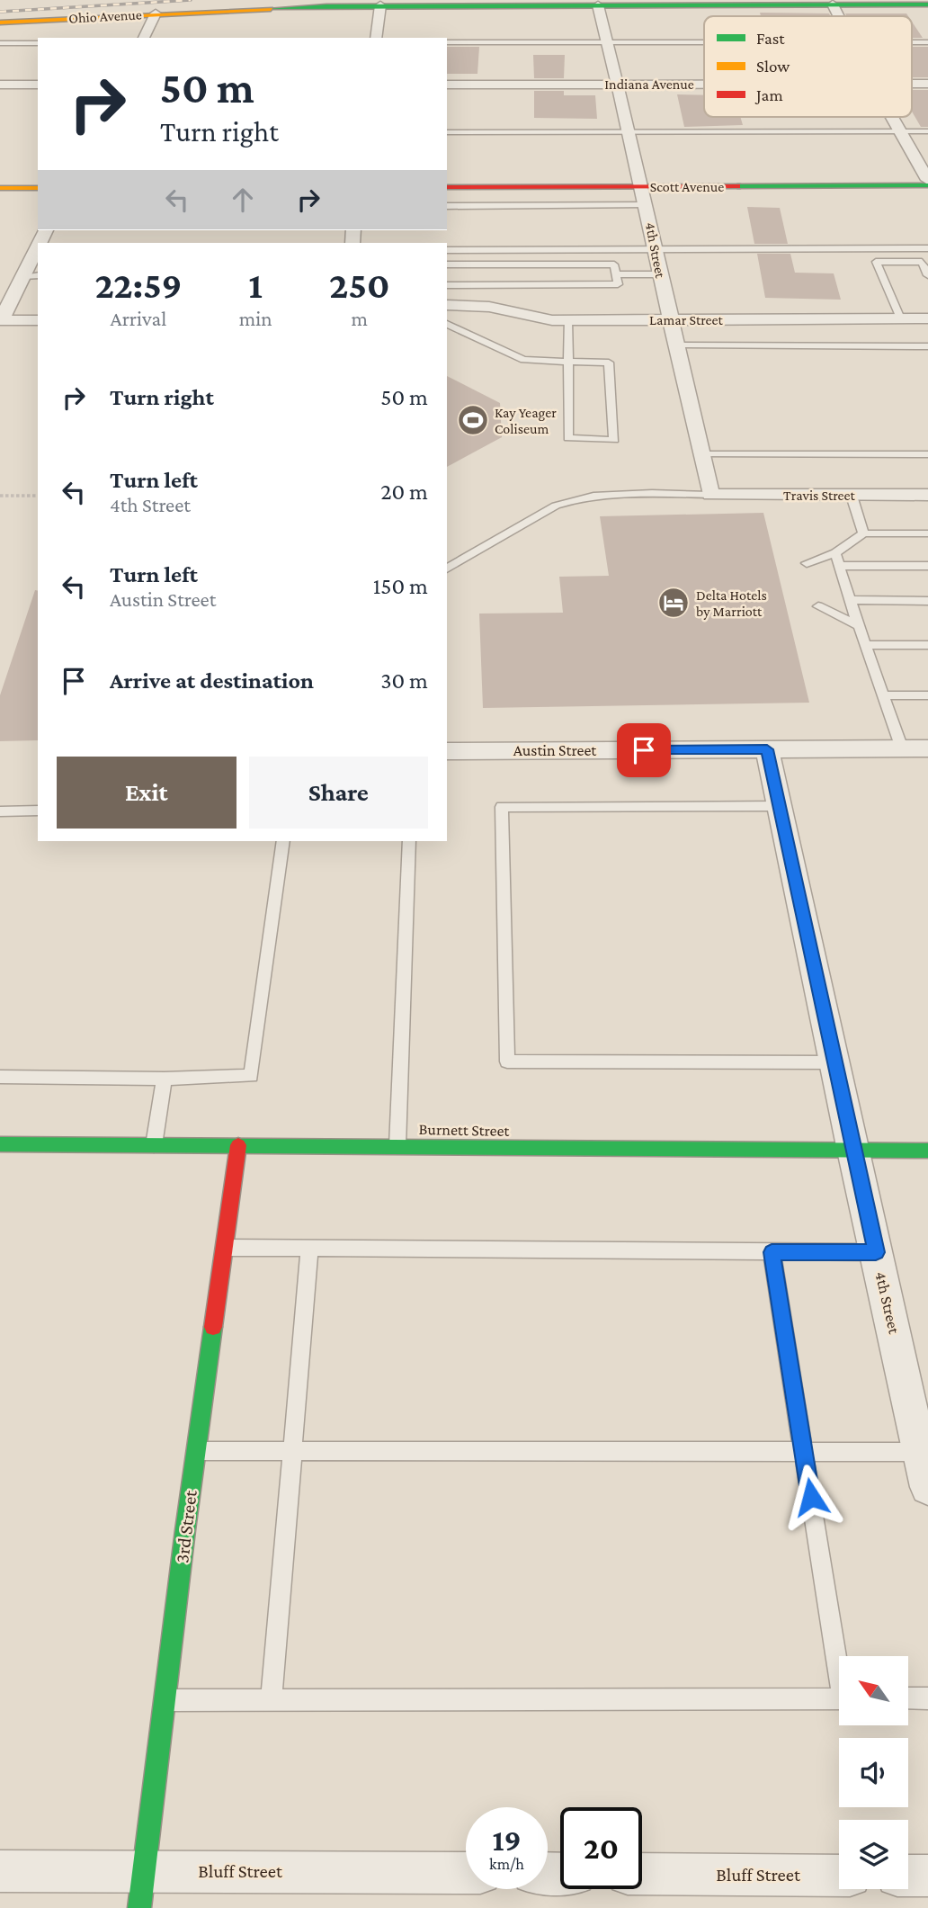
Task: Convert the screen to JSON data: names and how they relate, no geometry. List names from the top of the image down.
{
  "streets": {
    "street": [
      "Ohio Avenue",
      "Indiana Avenue",
      "Scott Avenue",
      "4th Street",
      "Lamar Street",
      "Travis Street",
      "Austin Street",
      "Burnett Street",
      "3rd Street",
      "Bluff Street"
    ]
  },
  "crossings": [
    ["Ohio Avenue", "4th Street"],
    ["Indiana Avenue", "4th Street"],
    ["Scott Avenue", "4th Street"],
    ["4th Street", "Lamar Street"],
    ["4th Street", "Travis Street"],
    ["4th Street", "Austin Street"],
    ["4th Street", "Burnett Street"],
    ["Burnett Street", "3rd Street"],
    ["3rd Street", "Bluff Street"]
  ],
  "places": {
    "sports": ["Kay Yeager Coliseum"],
    "hotel": ["Delta Hotels by Marriott"]
  },
  "legend": ["Fast", "Slow", "Jam"],
  "north": "top left",
  "page": {
    "turn": ["50 m", "Turn right"],
    "eta": [
      "22:59",
      "Arrival",
      "1",
      "min",
      "250",
      "m"
    ],
    "list": [
      {
        "name": "Turn right",
        "value": "50 m"
      },
      {
        "name": "Turn left",
        "note": "4th Street",
        "value": "20 m"
      },
      {
        "name": "Turn left",
        "note": "Austin Street",
        "value": "150 m"
      },
      {
        "name": "Arrive at destination",
        "value": "30 m"
      }
    ],
    "buttons": ["Exit", "Share"],
    "speed": "19 km/h",
    "limit": "20"
  }
}
